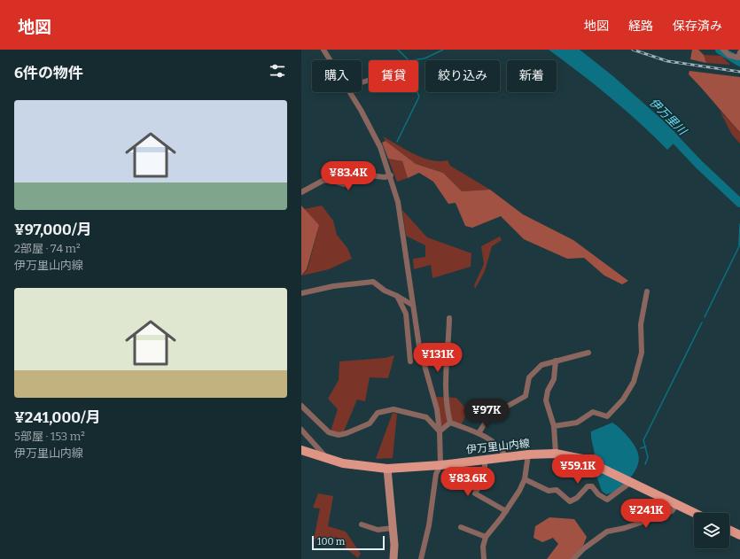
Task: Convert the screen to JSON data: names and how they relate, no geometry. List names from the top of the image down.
{
  "streets": {
    "main road": ["伊万里山内線"]
  },
  "water": ["伊万里川"],
  "scale_bar": "100 m",
  "page": {
    "header": "地図",
    "nav": ["地図", "経路", "保存済み"],
    "heading": "6件の物件",
    "chip": [
      "購入",
      "賃貸",
      "絞り込み",
      "新着"
    ],
    "list": [
      {
        "name": "¥97,000/月",
        "note": "2部屋 · 74 m² · 伊万里山内線"
      },
      {
        "name": "¥241,000/月",
        "note": "5部屋 · 153 m² · 伊万里山内線"
      }
    ],
    "price": [
      "¥83.4K",
      "¥131K",
      "¥97K",
      "¥59.1K",
      "¥83.6K",
      "¥241K"
    ],
    "scale": "100 m"
  }
}
